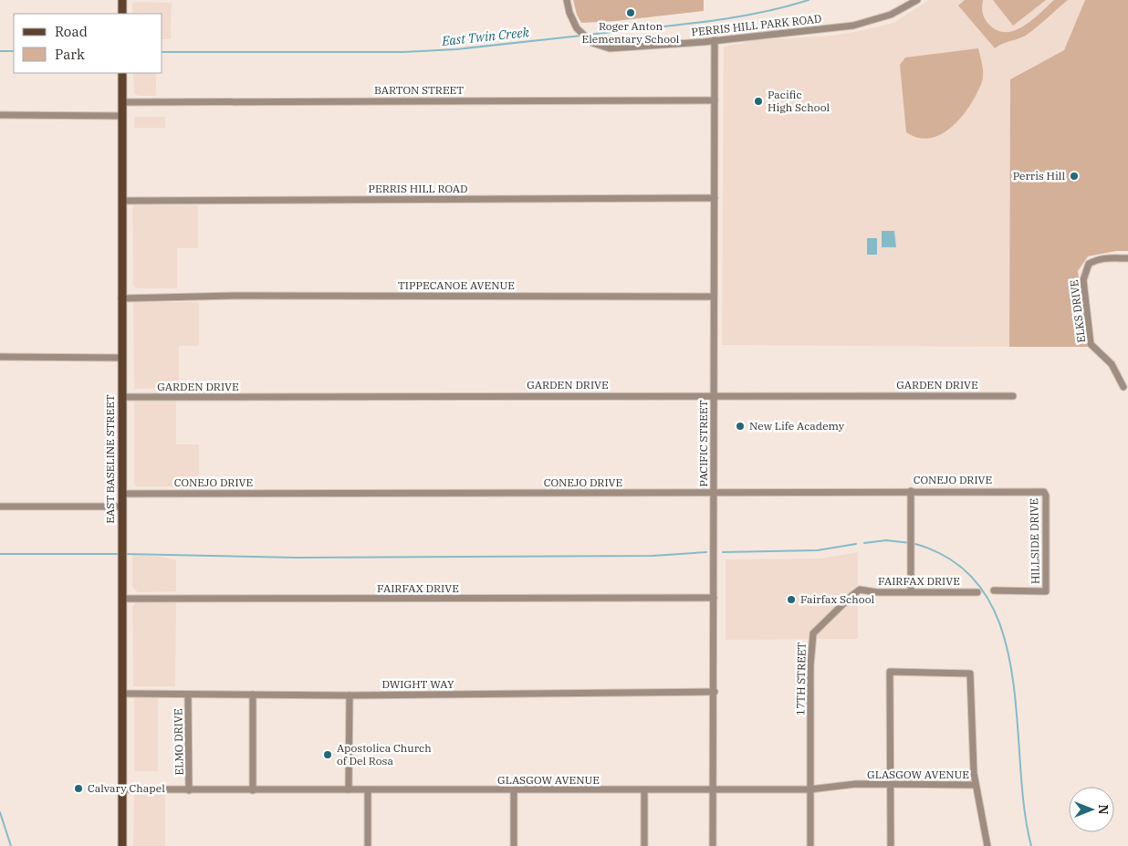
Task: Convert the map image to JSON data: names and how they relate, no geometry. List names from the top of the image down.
{
  "streets": {
    "main road": ["EAST BASELINE STREET"],
    "street": [
      "PERRIS HILL PARK ROAD",
      "BARTON STREET",
      "PERRIS HILL ROAD",
      "TIPPECANOE AVENUE",
      "ELKS DRIVE",
      "GARDEN DRIVE",
      "PACIFIC STREET",
      "CONEJO DRIVE",
      "HILLSIDE DRIVE",
      "FAIRFAX DRIVE",
      "17TH STREET",
      "DWIGHT WAY",
      "ELMO DRIVE",
      "GLASGOW AVENUE"
    ]
  },
  "crossings": [
    ["PERRIS HILL PARK ROAD", "PACIFIC STREET"],
    ["BARTON STREET", "PACIFIC STREET"],
    ["BARTON STREET", "EAST BASELINE STREET"],
    ["PERRIS HILL ROAD", "PACIFIC STREET"],
    ["PERRIS HILL ROAD", "EAST BASELINE STREET"],
    ["TIPPECANOE AVENUE", "PACIFIC STREET"],
    ["TIPPECANOE AVENUE", "EAST BASELINE STREET"],
    ["GARDEN DRIVE", "PACIFIC STREET"],
    ["GARDEN DRIVE", "EAST BASELINE STREET"],
    ["PACIFIC STREET", "CONEJO DRIVE"],
    ["PACIFIC STREET", "FAIRFAX DRIVE"],
    ["PACIFIC STREET", "DWIGHT WAY"],
    ["PACIFIC STREET", "GLASGOW AVENUE"],
    ["EAST BASELINE STREET", "CONEJO DRIVE"],
    ["EAST BASELINE STREET", "FAIRFAX DRIVE"],
    ["EAST BASELINE STREET", "DWIGHT WAY"],
    ["EAST BASELINE STREET", "GLASGOW AVENUE"],
    ["CONEJO DRIVE", "HILLSIDE DRIVE"],
    ["FAIRFAX DRIVE", "17TH STREET"],
    ["17TH STREET", "GLASGOW AVENUE"],
    ["DWIGHT WAY", "ELMO DRIVE"],
    ["ELMO DRIVE", "GLASGOW AVENUE"]
  ],
  "water": ["East Twin Creek"],
  "places": [
    "Roger Anton Elementary School",
    "Pacific High School",
    "Perris Hill",
    "New Life Academy",
    "Fairfax School",
    "Apostolica Church of Del Rosa",
    "Calvary Chapel"
  ],
  "legend": ["Road", "Park"],
  "north": "right"
}
